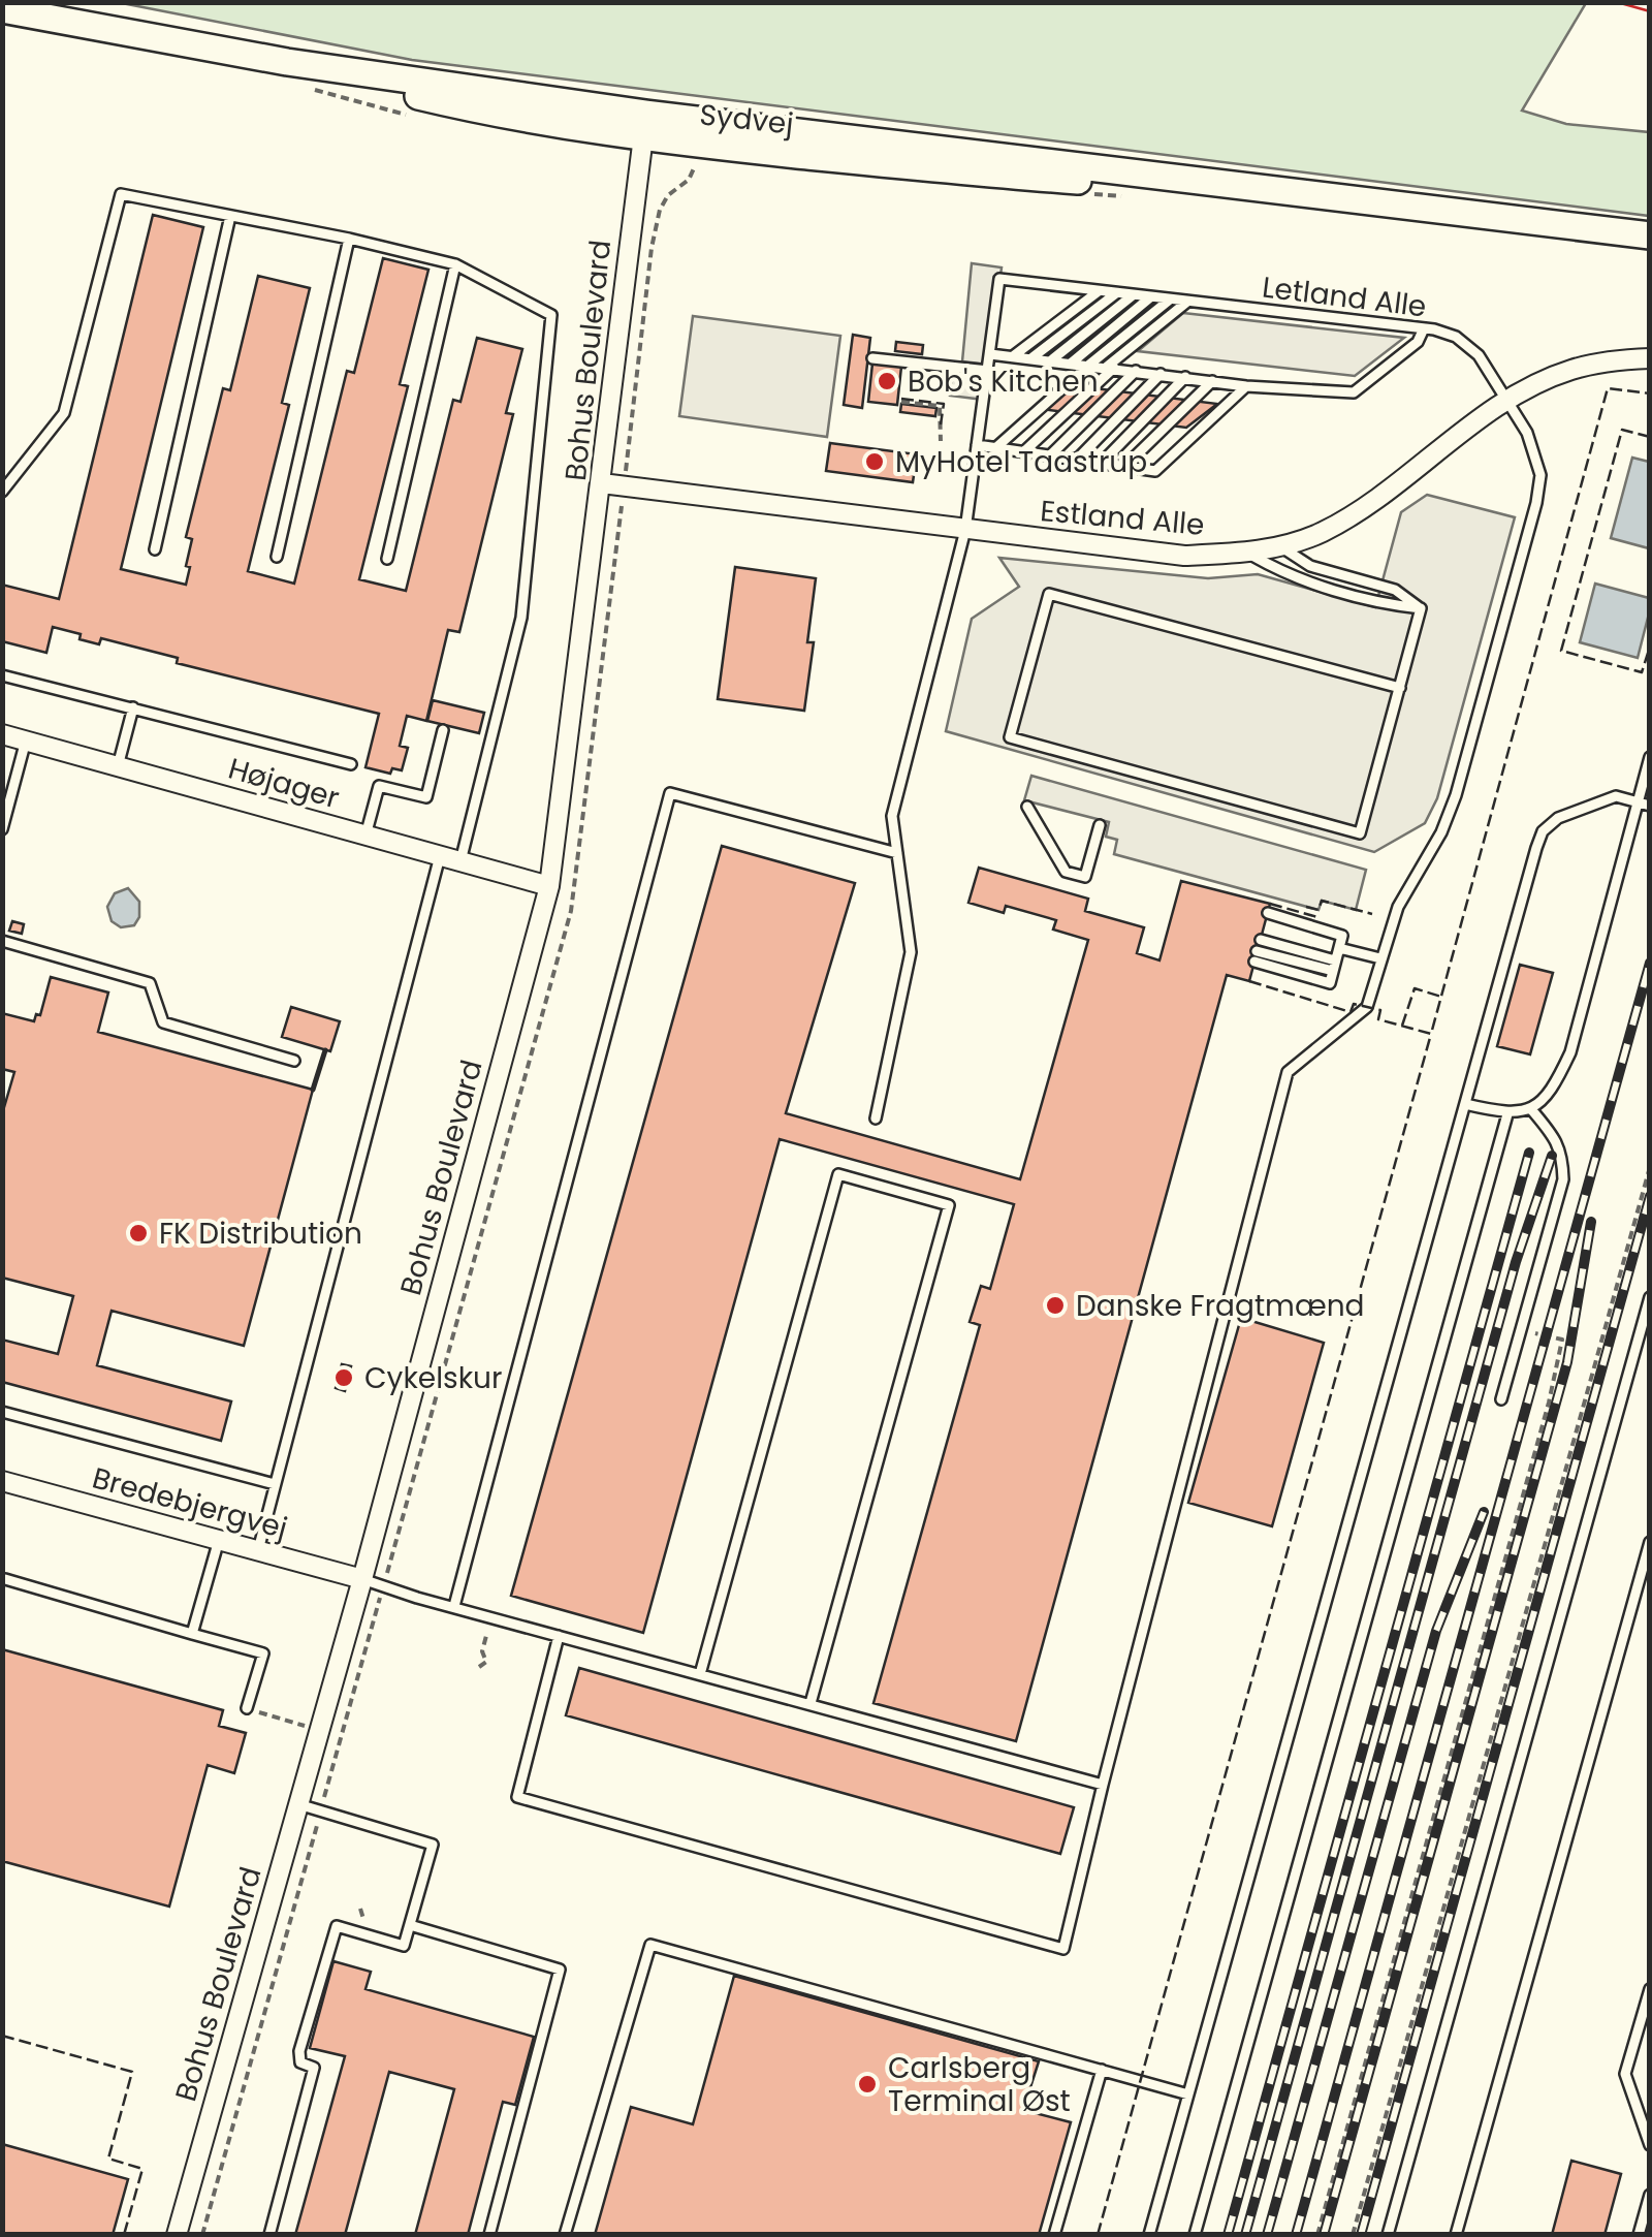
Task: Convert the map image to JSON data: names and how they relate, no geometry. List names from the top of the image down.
{
  "streets": {
    "main road": ["Sydvej"],
    "street": [
      "Bohus Boulevard",
      "Estland Alle",
      "Højager",
      "Bredebjergvej"
    ],
    "lane": ["Letland Alle"]
  },
  "crossings": [
    ["Sydvej", "Bohus Boulevard"],
    ["Letland Alle", "Estland Alle"],
    ["Bohus Boulevard", "Estland Alle"],
    ["Bohus Boulevard", "Højager"],
    ["Bohus Boulevard", "Bredebjergvej"]
  ],
  "places": [
    "Bob's Kitchen",
    "MyHotel Taastrup",
    "FK Distribution",
    "Danske Fragtmænd",
    "Cykelskur",
    "Carlsberg Terminal Øst"
  ]
}
